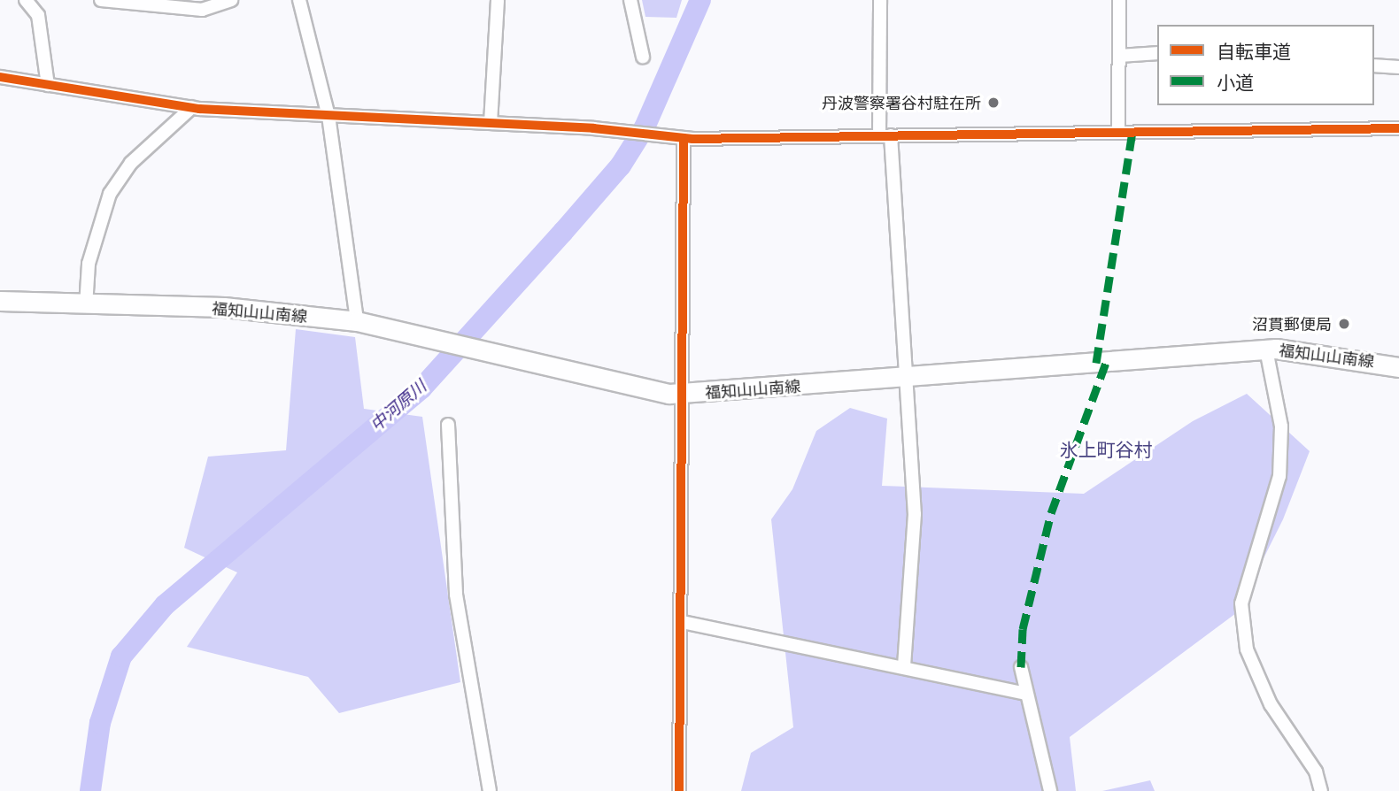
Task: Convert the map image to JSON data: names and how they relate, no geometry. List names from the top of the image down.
{
  "streets": {
    "main road": ["福知山山南線"]
  },
  "districts": ["氷上町谷村"],
  "water": ["中河原川"],
  "places": ["丹波警察署谷村駐在所", "沼貫郵便局"],
  "legend": ["自転車道", "小道"]
}
